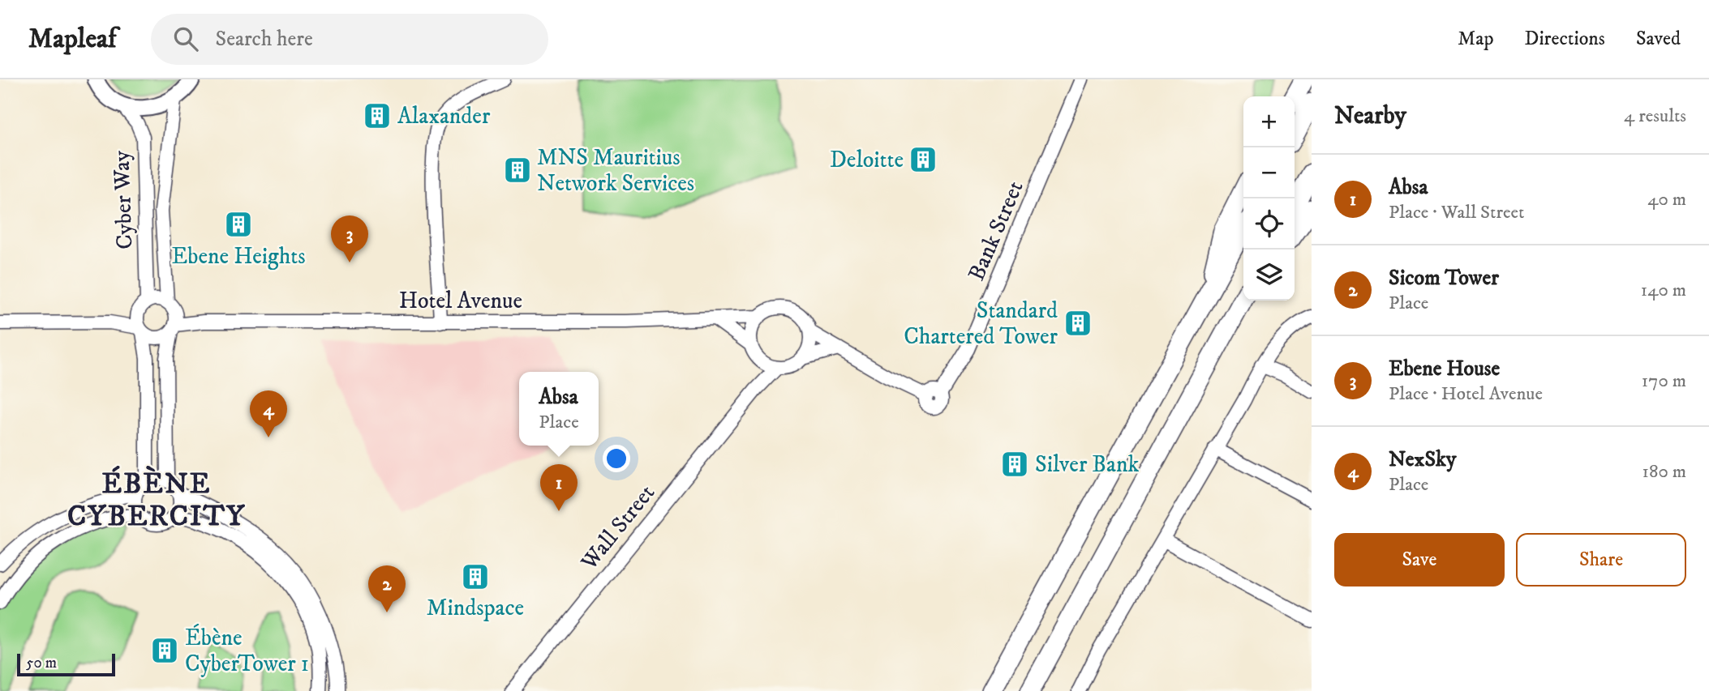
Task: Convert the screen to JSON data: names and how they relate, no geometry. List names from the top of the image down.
{
  "streets": {
    "street": [
      "Cyber Way",
      "Bank Street",
      "Hotel Avenue",
      "Wall Street"
    ]
  },
  "crossings": [
    ["Cyber Way", "Hotel Avenue"],
    ["Hotel Avenue", "Wall Street"]
  ],
  "districts": ["ÉBÈNE CYBERCITY"],
  "places": {
    "building": [
      "Alaxander",
      "Deloitte",
      "MNS Mauritius Network Services",
      "Ebene Heights",
      "Standard Chartered Tower",
      "Silver Bank",
      "Mindspace",
      "Ébène CyberTower 1"
    ]
  },
  "scale_bar": "50 m",
  "page": {
    "header": "Mapleaf",
    "search": "Search here",
    "nav": ["Map", "Directions", "Saved"],
    "heading": ["Nearby", "4 results"],
    "map_buttons": ["+", "−"],
    "list": [
      {
        "mark": "1",
        "name": "Absa",
        "note": "Place · Wall Street",
        "value": "40 m"
      },
      {
        "mark": "2",
        "name": "Sicom Tower",
        "note": "Place",
        "value": "140 m"
      },
      {
        "mark": "3",
        "name": "Ebene House",
        "note": "Place · Hotel Avenue",
        "value": "170 m"
      },
      {
        "mark": "4",
        "name": "NexSky",
        "note": "Place",
        "value": "180 m"
      }
    ],
    "pins": [
      "3",
      "4",
      "1",
      "2"
    ],
    "popup": ["Absa", "Place"],
    "buttons": ["Save", "Share"],
    "scale": "50 m"
  }
}
